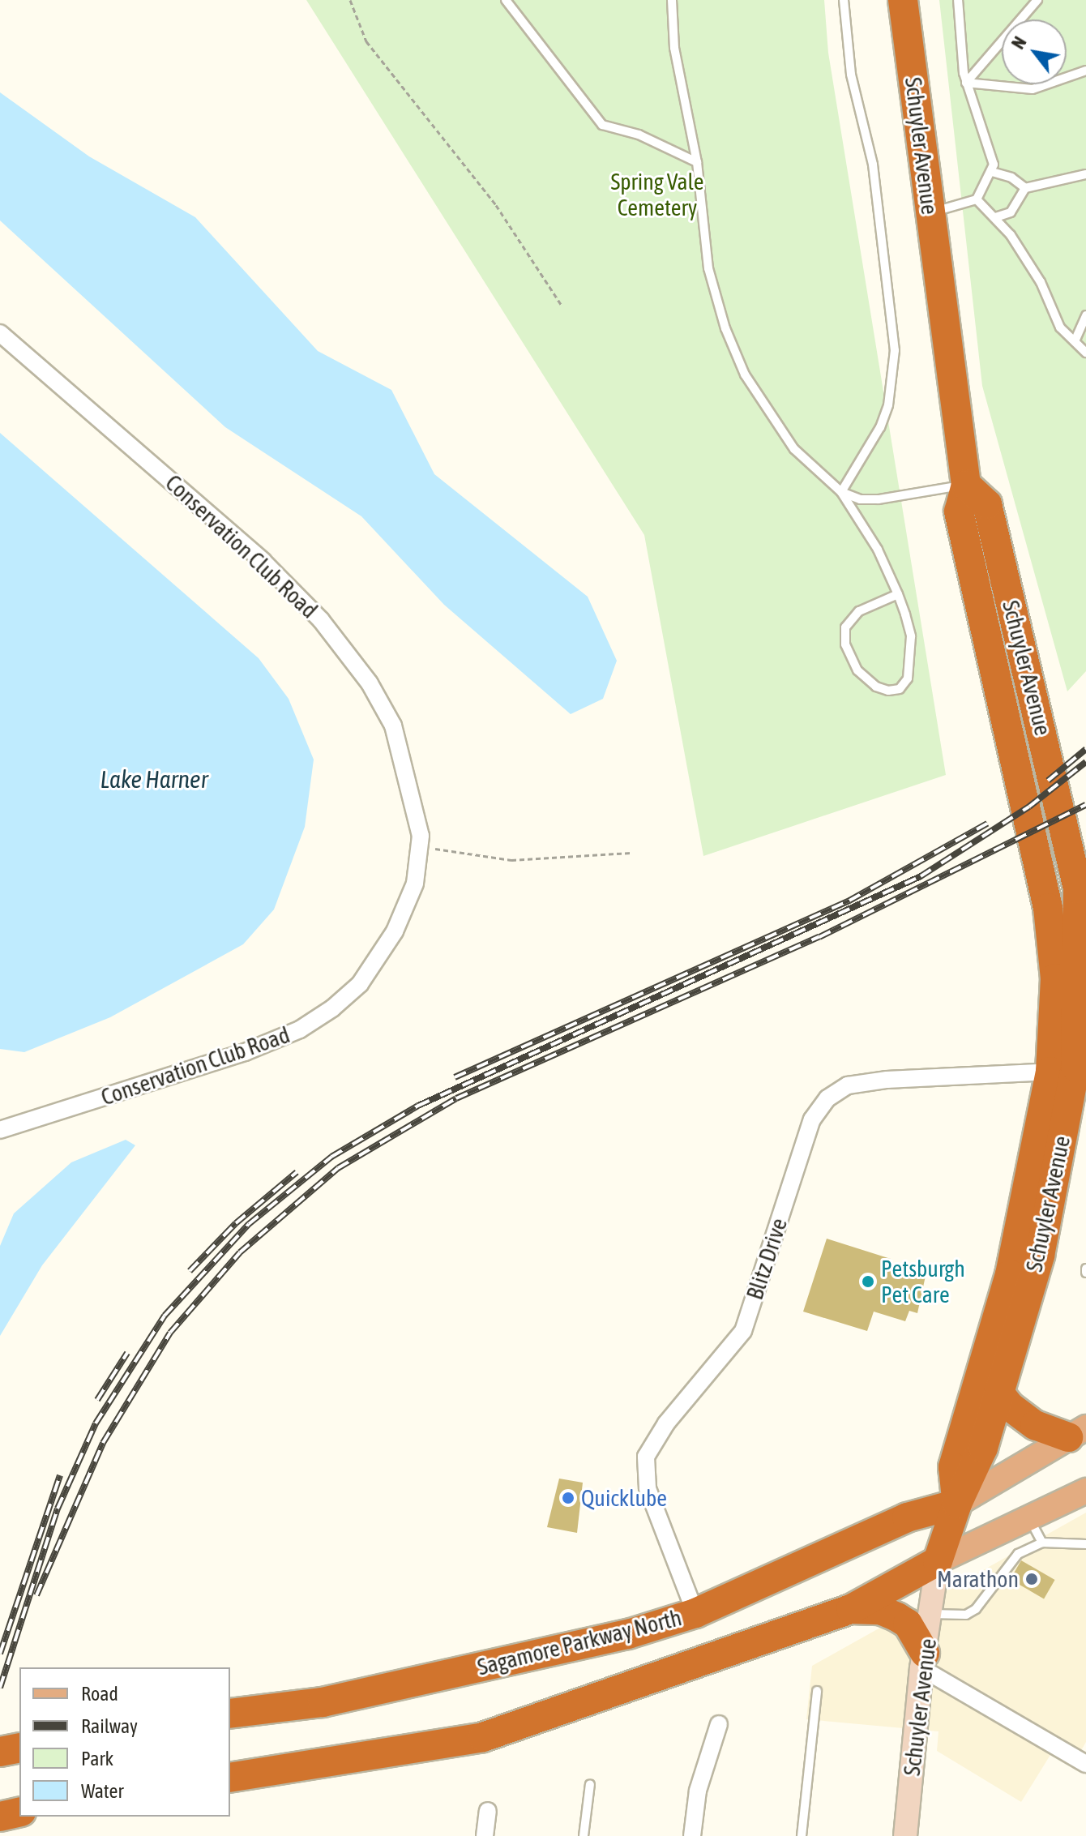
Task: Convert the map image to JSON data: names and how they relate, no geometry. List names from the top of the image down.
{
  "streets": {
    "highway": ["Schuyler Avenue", "Sagamore Parkway North"],
    "street": ["Conservation Club Road", "Blitz Drive"]
  },
  "crossings": [
    ["Schuyler Avenue", "Blitz Drive"],
    ["Schuyler Avenue", "Sagamore Parkway North"],
    ["Blitz Drive", "Sagamore Parkway North"]
  ],
  "water": ["Lake Harner"],
  "parks": ["Spring Vale Cemetery"],
  "places": ["Petsburgh Pet Care", "Quicklube", "Marathon"],
  "legend": [
    "Road",
    "Railway",
    "Park",
    "Water"
  ],
  "north": "top left"
}
